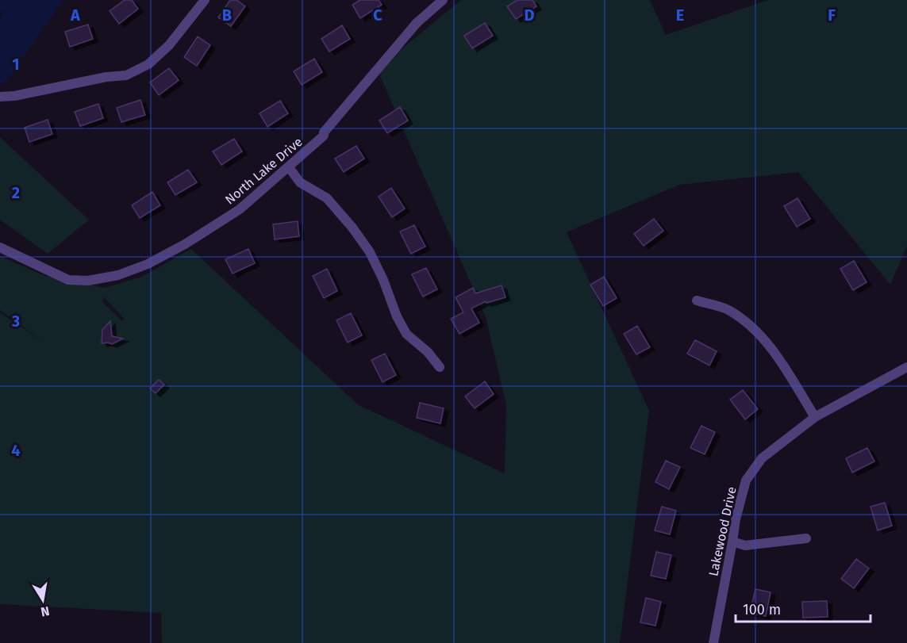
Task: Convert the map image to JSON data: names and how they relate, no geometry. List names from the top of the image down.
{
  "streets": {
    "street": ["North Lake Drive", "Lakewood Drive"]
  },
  "scale_bar": "100 m",
  "north": "bottom",
  "grid": {
    "columns": [
      "A",
      "B",
      "C",
      "D",
      "E",
      "F"
    ],
    "rows": [
      "1",
      "2",
      "3",
      "4"
    ]
  }
}
